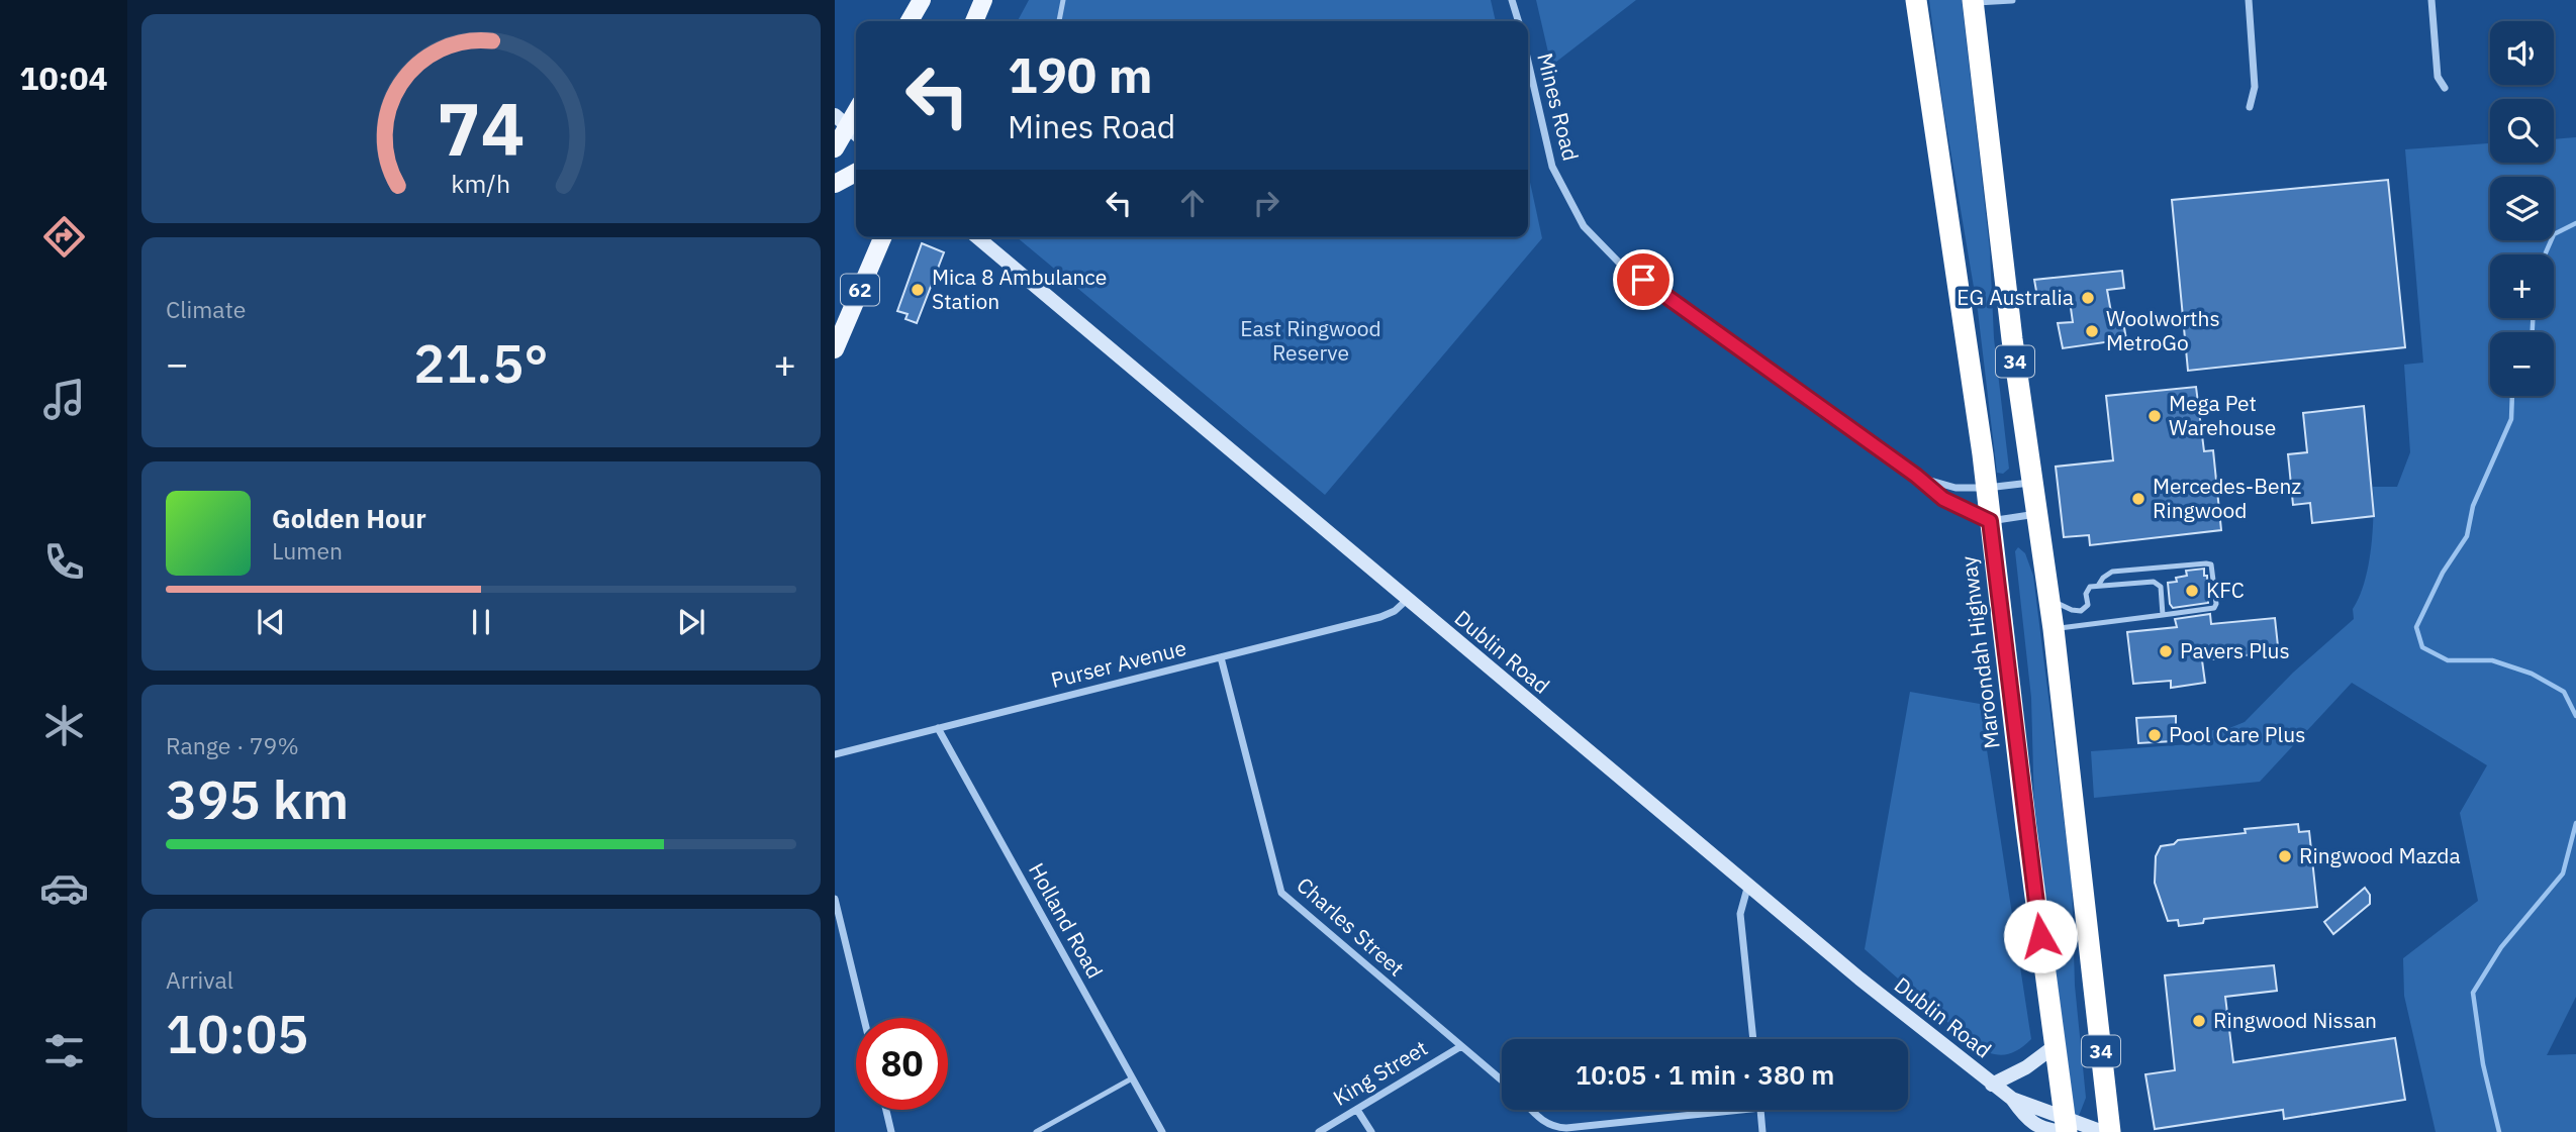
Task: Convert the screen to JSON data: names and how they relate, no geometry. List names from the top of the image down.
{
  "streets": {
    "highway": ["34", "Maroondah Highway"],
    "main road": ["62", "Dublin Road"],
    "street": [
      "Mines Road",
      "Purser Avenue",
      "Holland Road",
      "Charles Street",
      "King Street"
    ]
  },
  "crossings": [
    ["Mines Road", "34"],
    ["Mines Road", "Maroondah Highway"],
    ["Dublin Road", "Maroondah Highway"],
    ["Dublin Road", "Purser Avenue"],
    ["Purser Avenue", "Holland Road"],
    ["Purser Avenue", "Charles Street"],
    ["Charles Street", "King Street"]
  ],
  "parks": ["East Ringwood Reserve"],
  "places": [
    "Mica 8 Ambulance Station",
    "EG Australia",
    "Woolworths MetroGo",
    "Mega Pet Warehouse",
    "Mercedes-Benz Ringwood",
    "KFC",
    "Pavers Plus",
    "Pool Care Plus",
    "Ringwood Mazda",
    "Ringwood Nissan"
  ],
  "page": {
    "tabs": "10:04",
    "map_buttons": ["+", "−"],
    "turn": ["190 m", "Mines Road"],
    "tile": [
      "Climate",
      ["Range · 79%", "395 km"],
      ["Arrival", "10:05"]
    ],
    "heat": ["−", "21.5°", "+"],
    "song": ["Golden Hour", "Lumen"],
    "limit": "80",
    "trip": "10:05 · 1 min · 380 m",
    "gauge": ["74", "km/h"]
  }
}
